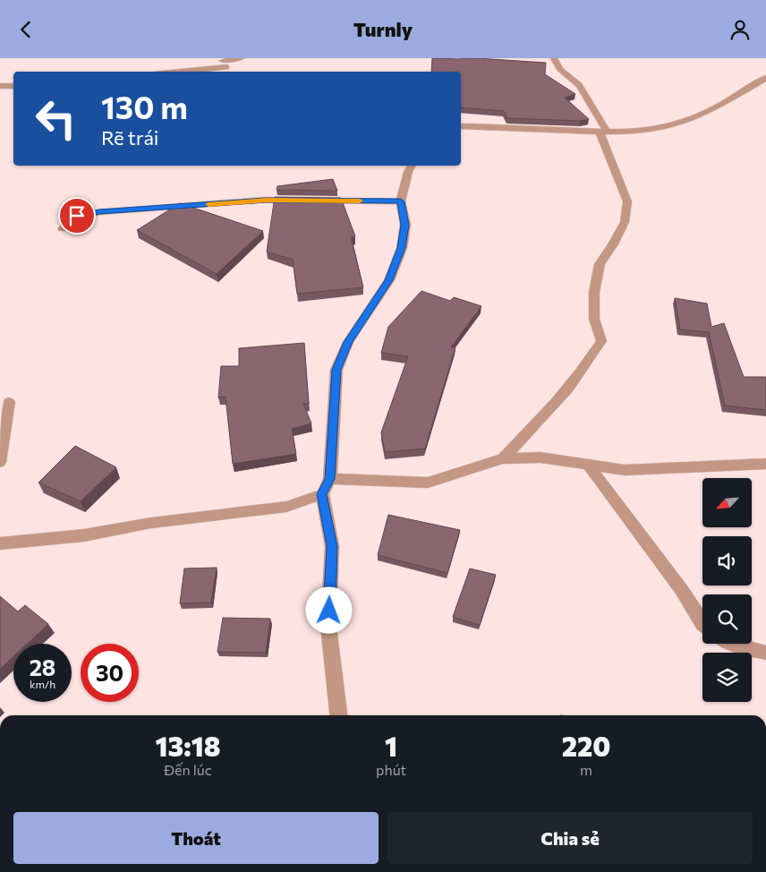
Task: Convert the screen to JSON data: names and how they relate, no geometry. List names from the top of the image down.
{
  "north": "bottom left",
  "page": {
    "header": "Turnly",
    "turn": ["130 m", "Rẽ trái"],
    "speed": "28 km/h",
    "limit": "30",
    "eta": [
      "13:18",
      "Đến lúc",
      "1",
      "phút",
      "220",
      "m"
    ],
    "buttons": ["Thoát", "Chia sẻ"]
  }
}
